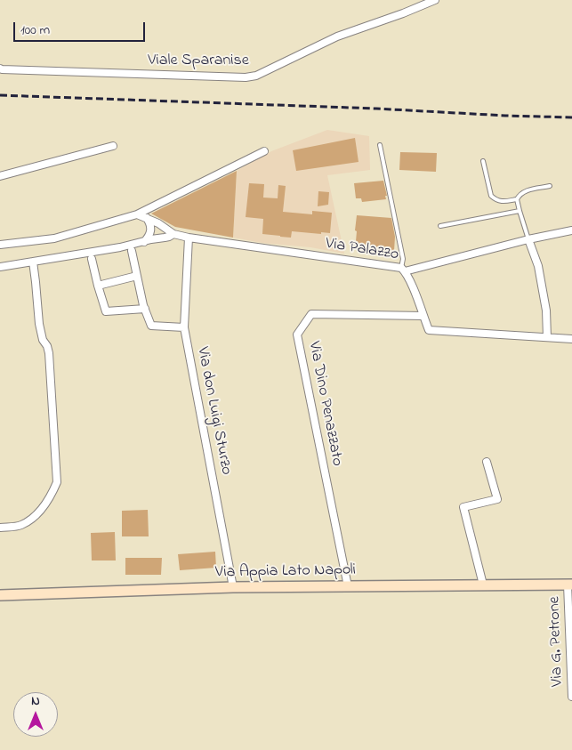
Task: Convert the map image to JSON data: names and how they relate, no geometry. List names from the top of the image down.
{
  "streets": {
    "street": [
      "Viale Sparanise",
      "Via Palazzo",
      "Via Dino Penazzato",
      "Via don Luigi Sturzo",
      "Via Appia Lato Napoli",
      "Via G. Petrone"
    ]
  },
  "crossings": [
    ["Via Palazzo", "Via Dino Penazzato"],
    ["Via Palazzo", "Via don Luigi Sturzo"],
    ["Via Dino Penazzato", "Via Appia Lato Napoli"],
    ["Via don Luigi Sturzo", "Via Appia Lato Napoli"],
    ["Via Appia Lato Napoli", "Via G. Petrone"]
  ],
  "scale_bar": "100 m",
  "north": "top"
}
